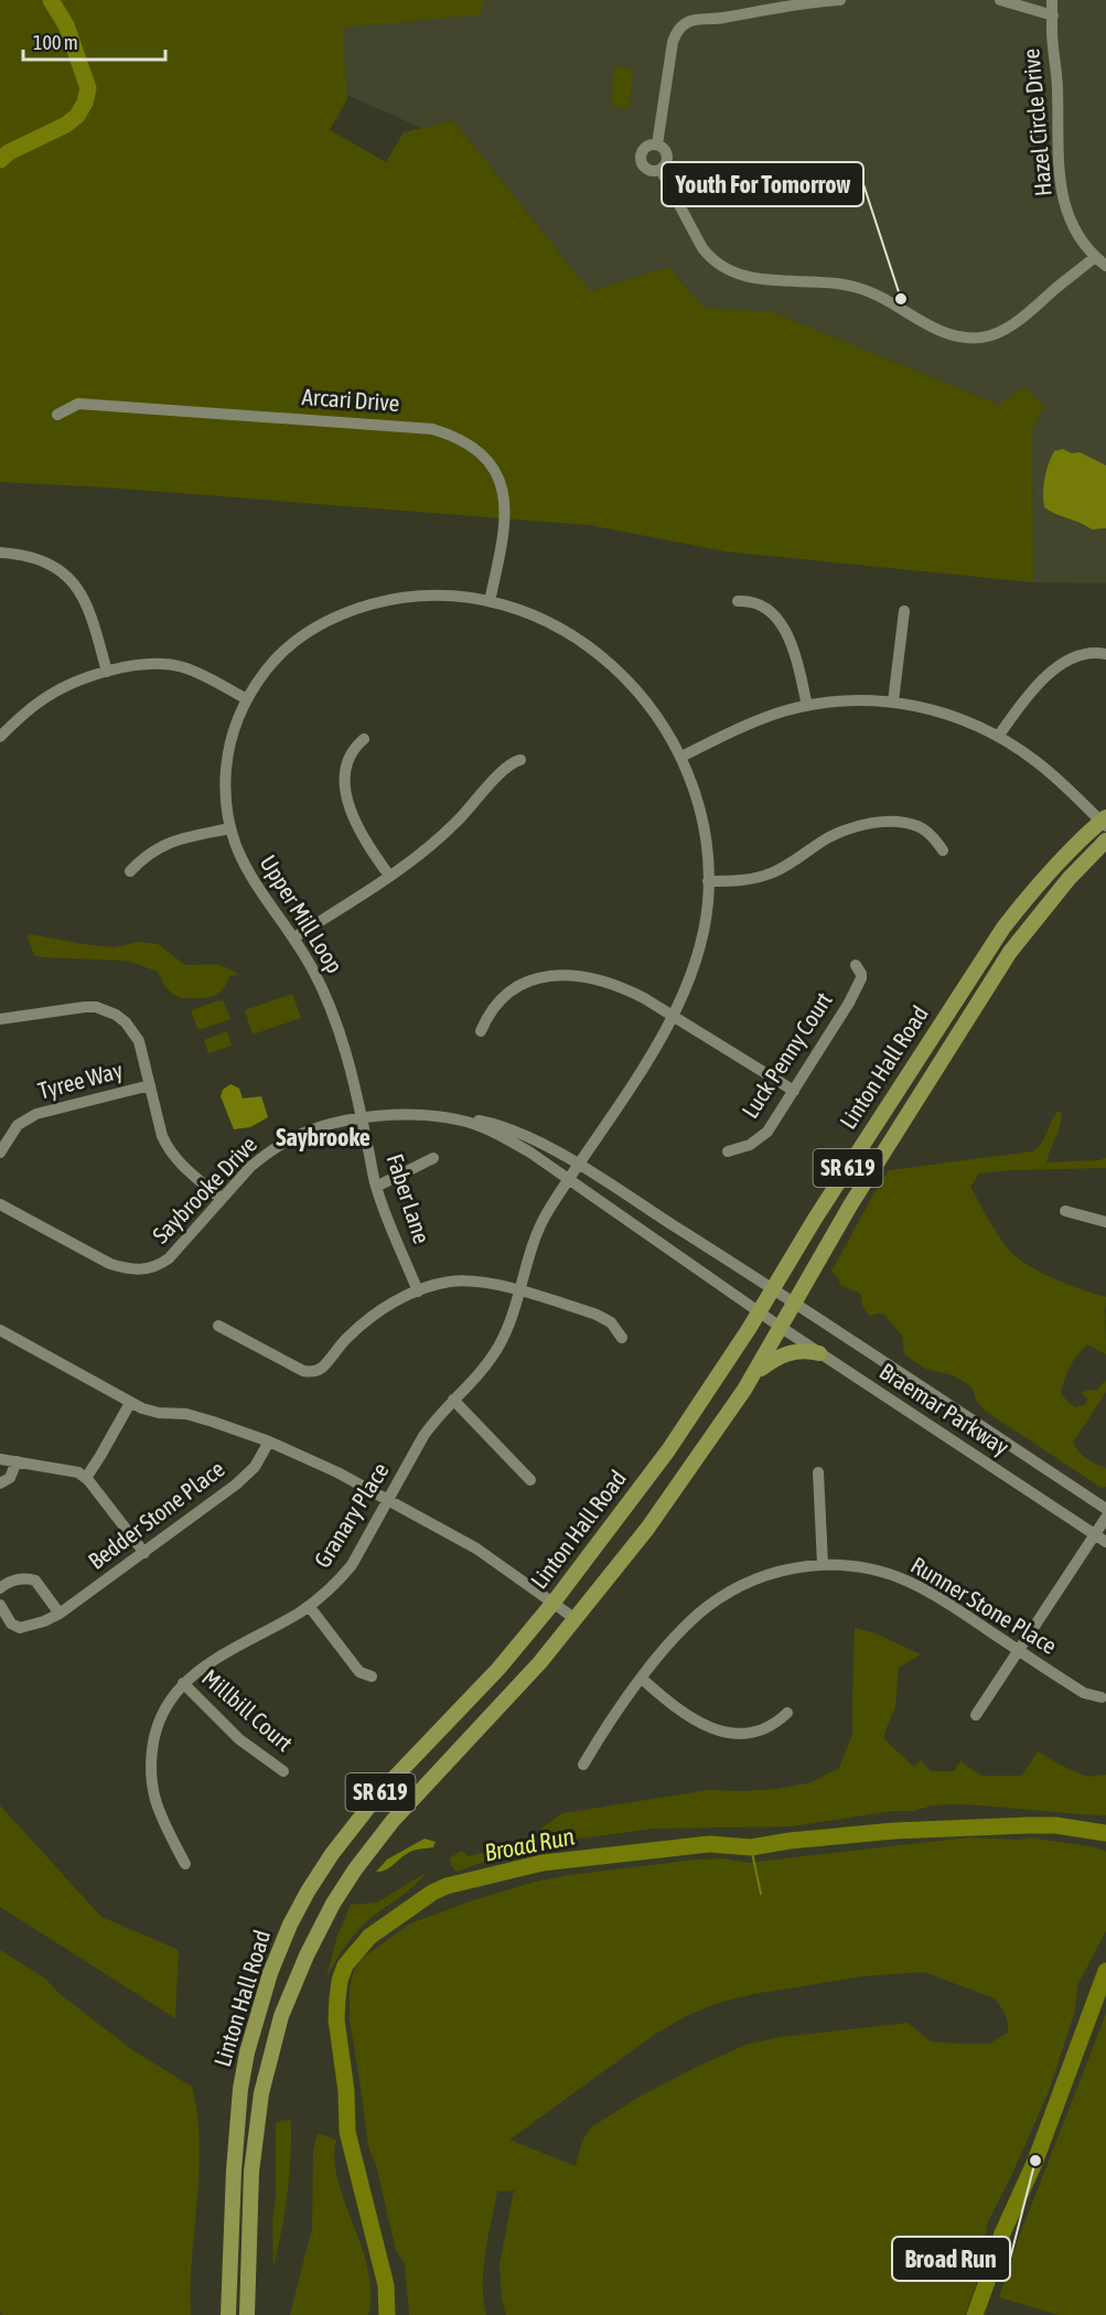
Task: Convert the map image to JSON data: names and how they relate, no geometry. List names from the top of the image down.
{
  "streets": {
    "main road": ["Linton Hall Road", "SR 619"],
    "street": [
      "Hazel Circle Drive",
      "Arcari Drive",
      "Upper Mill Loop",
      "Luck Penny Court",
      "Tyree Way",
      "Saybrooke Drive",
      "Faber Lane",
      "Braemar Parkway",
      "Bedder Stone Place",
      "Granary Place",
      "Runner Stone Place",
      "Millbill Court"
    ]
  },
  "crossings": [
    ["Arcari Drive", "Upper Mill Loop"],
    ["Upper Mill Loop", "Saybrooke Drive"],
    ["Upper Mill Loop", "Faber Lane"],
    ["Upper Mill Loop", "Granary Place"],
    ["Linton Hall Road", "Saybrooke Drive"],
    ["Linton Hall Road", "Braemar Parkway"],
    ["Saybrooke Drive", "Faber Lane"],
    ["Saybrooke Drive", "Braemar Parkway"],
    ["Saybrooke Drive", "Granary Place"],
    ["Granary Place", "Millbill Court"]
  ],
  "districts": ["Saybrooke"],
  "water": ["Broad Run"],
  "places": ["Youth For Tomorrow", "Broad Run"],
  "scale_bar": "100 m"
}
